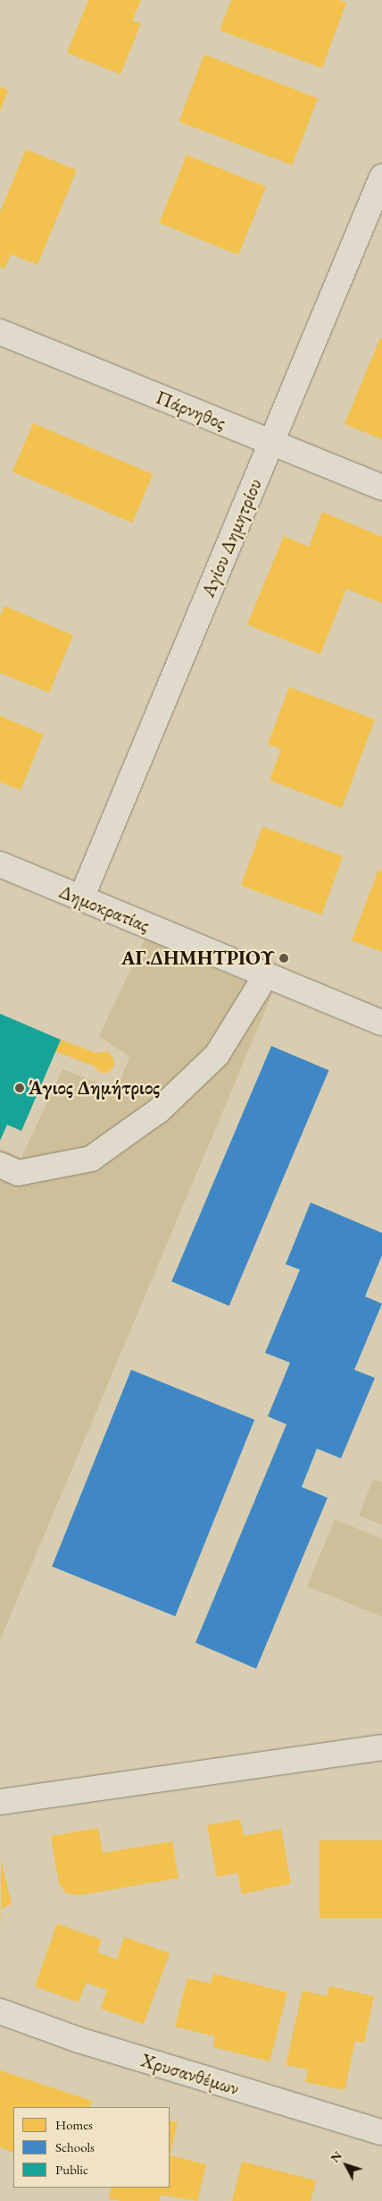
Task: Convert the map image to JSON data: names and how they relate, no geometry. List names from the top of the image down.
{
  "streets": {
    "street": [
      "Πάρνηθος",
      "Αγίου Δημητρίου",
      "Δημοκρατίας",
      "Χρυσανθέμων"
    ]
  },
  "crossings": [
    ["Πάρνηθος", "Αγίου Δημητρίου"],
    ["Αγίου Δημητρίου", "Δημοκρατίας"]
  ],
  "places": ["ΑΓ.ΔΗΜΗΤΡΙΟΥ", "Άγιος Δημήτριος"],
  "legend": ["Homes", "Schools", "Public"],
  "north": "top left"
}
